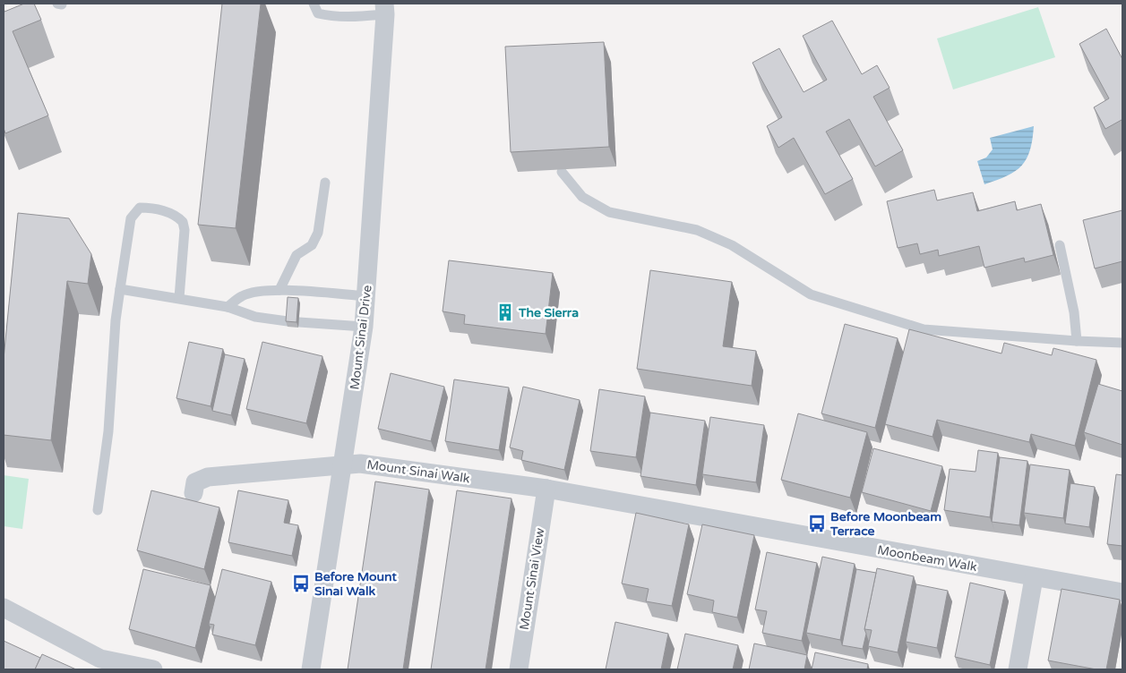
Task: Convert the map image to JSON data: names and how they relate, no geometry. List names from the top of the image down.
{
  "streets": {
    "street": [
      "Mount Sinai Drive",
      "Mount Sinai Walk",
      "Moonbeam Walk",
      "Mount Sinai View"
    ]
  },
  "crossings": [
    ["Mount Sinai Drive", "Mount Sinai Walk"],
    ["Mount Sinai Walk", "Moonbeam Walk"],
    ["Mount Sinai Walk", "Mount Sinai View"],
    ["Moonbeam Walk", "Mount Sinai View"]
  ],
  "places": {
    "building": ["The Sierra"],
    "bus stop": ["Before Moonbeam Terrace", "Before Mount Sinai Walk"]
  }
}
